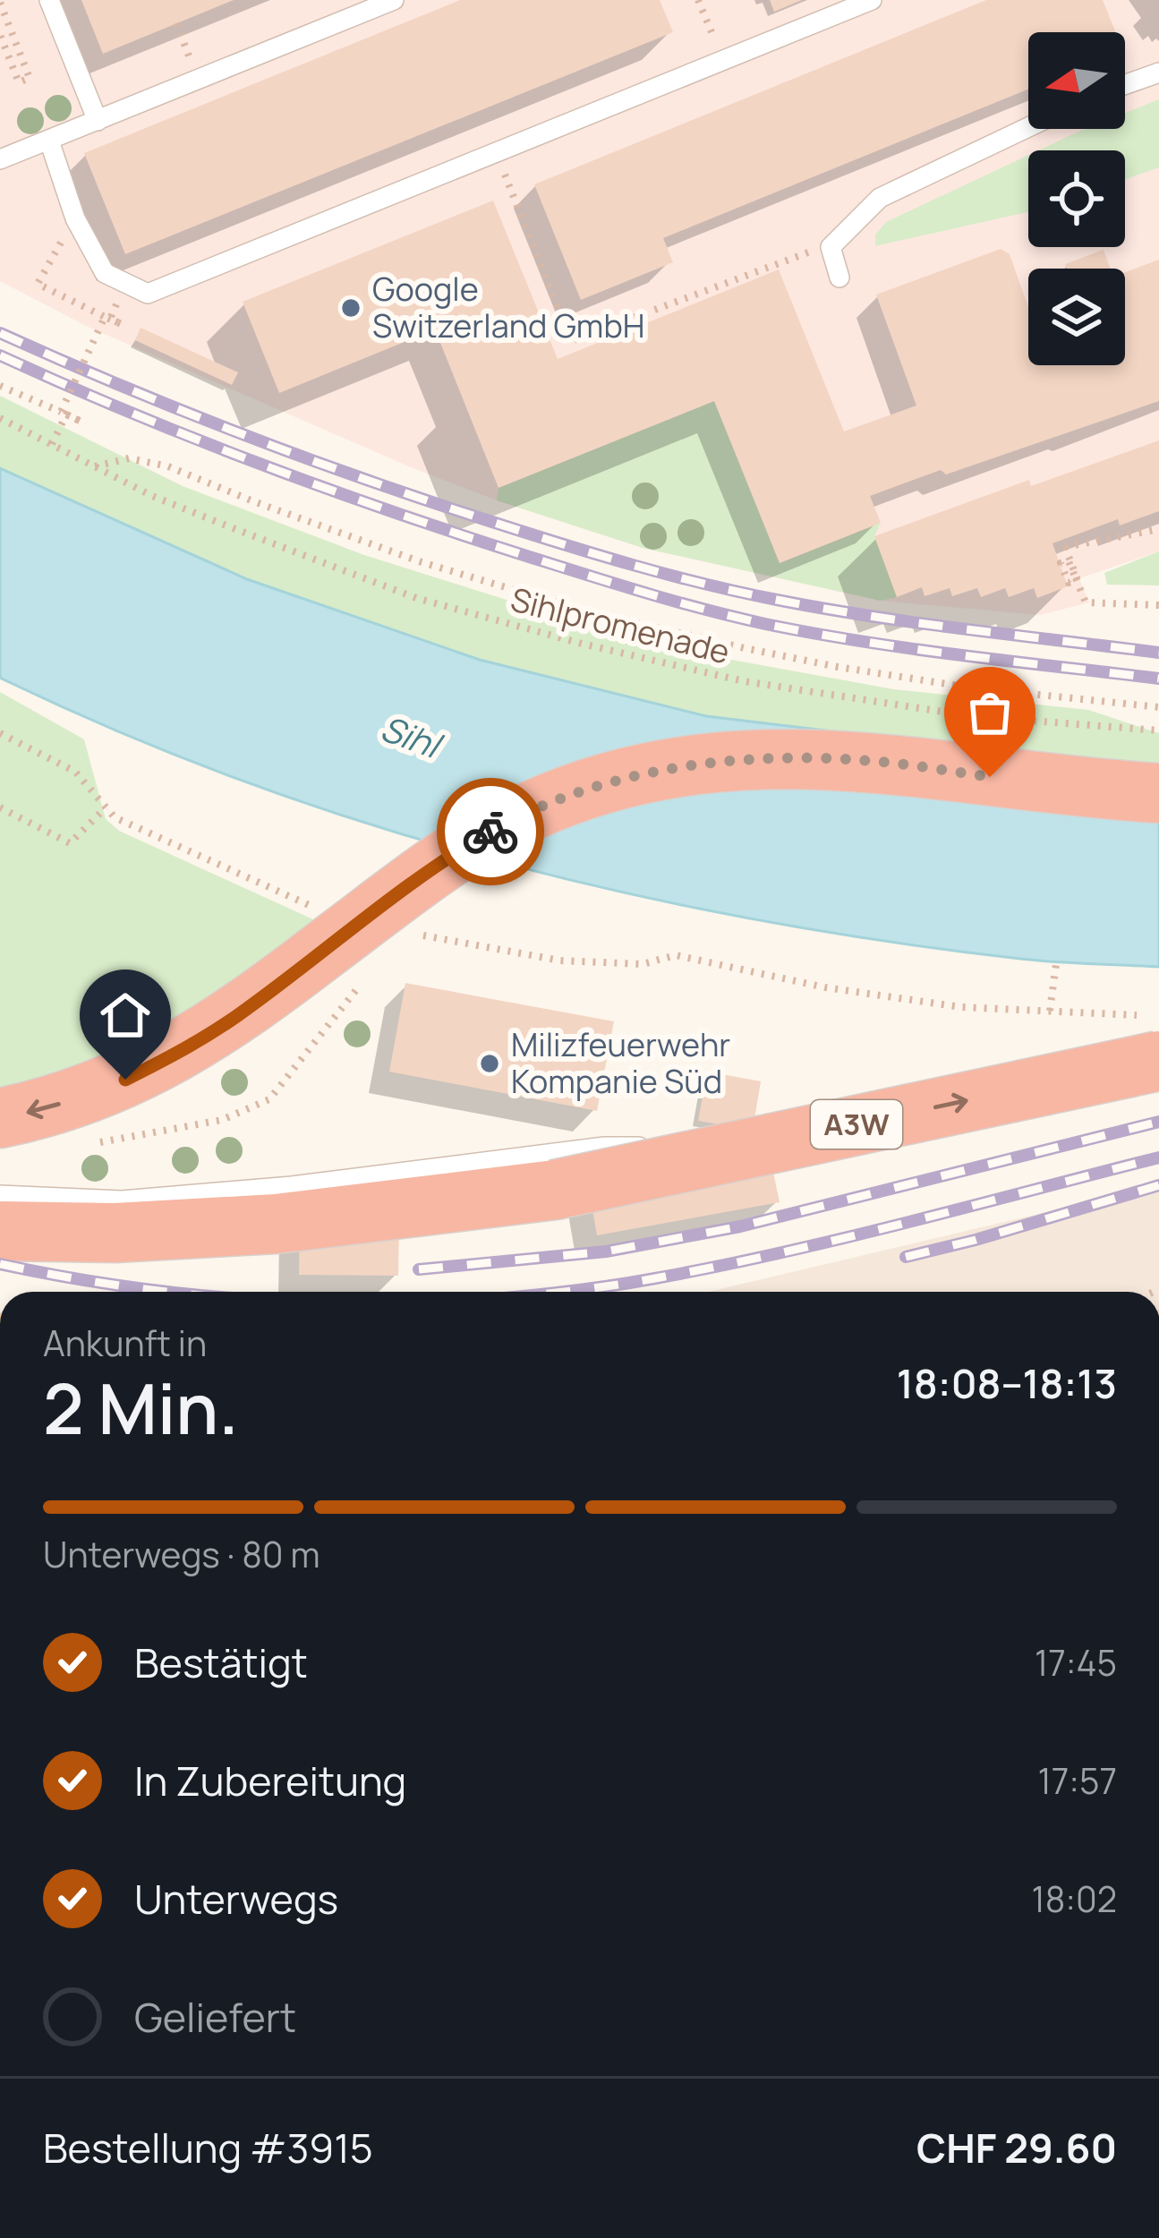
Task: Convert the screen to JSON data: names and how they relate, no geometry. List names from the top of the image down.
{
  "streets": {
    "highway": ["A3W"],
    "path": ["Sihlpromenade"]
  },
  "water": ["Sihl"],
  "places": ["Google Switzerland GmbH", "Milizfeuerwehr Kompanie Süd"],
  "north": "left",
  "page": {
    "heading": ["2 Min.", "Ankunft in", "18:08–18:13"],
    "panel": ["Bestellung #3915", "CHF 29.60"],
    "bar": "Unterwegs · 80 m",
    "list": [
      ["Bestätigt", "17:45"],
      ["In Zubereitung", "17:57"],
      ["Unterwegs", "18:02"],
      "Geliefert"
    ]
  }
}
